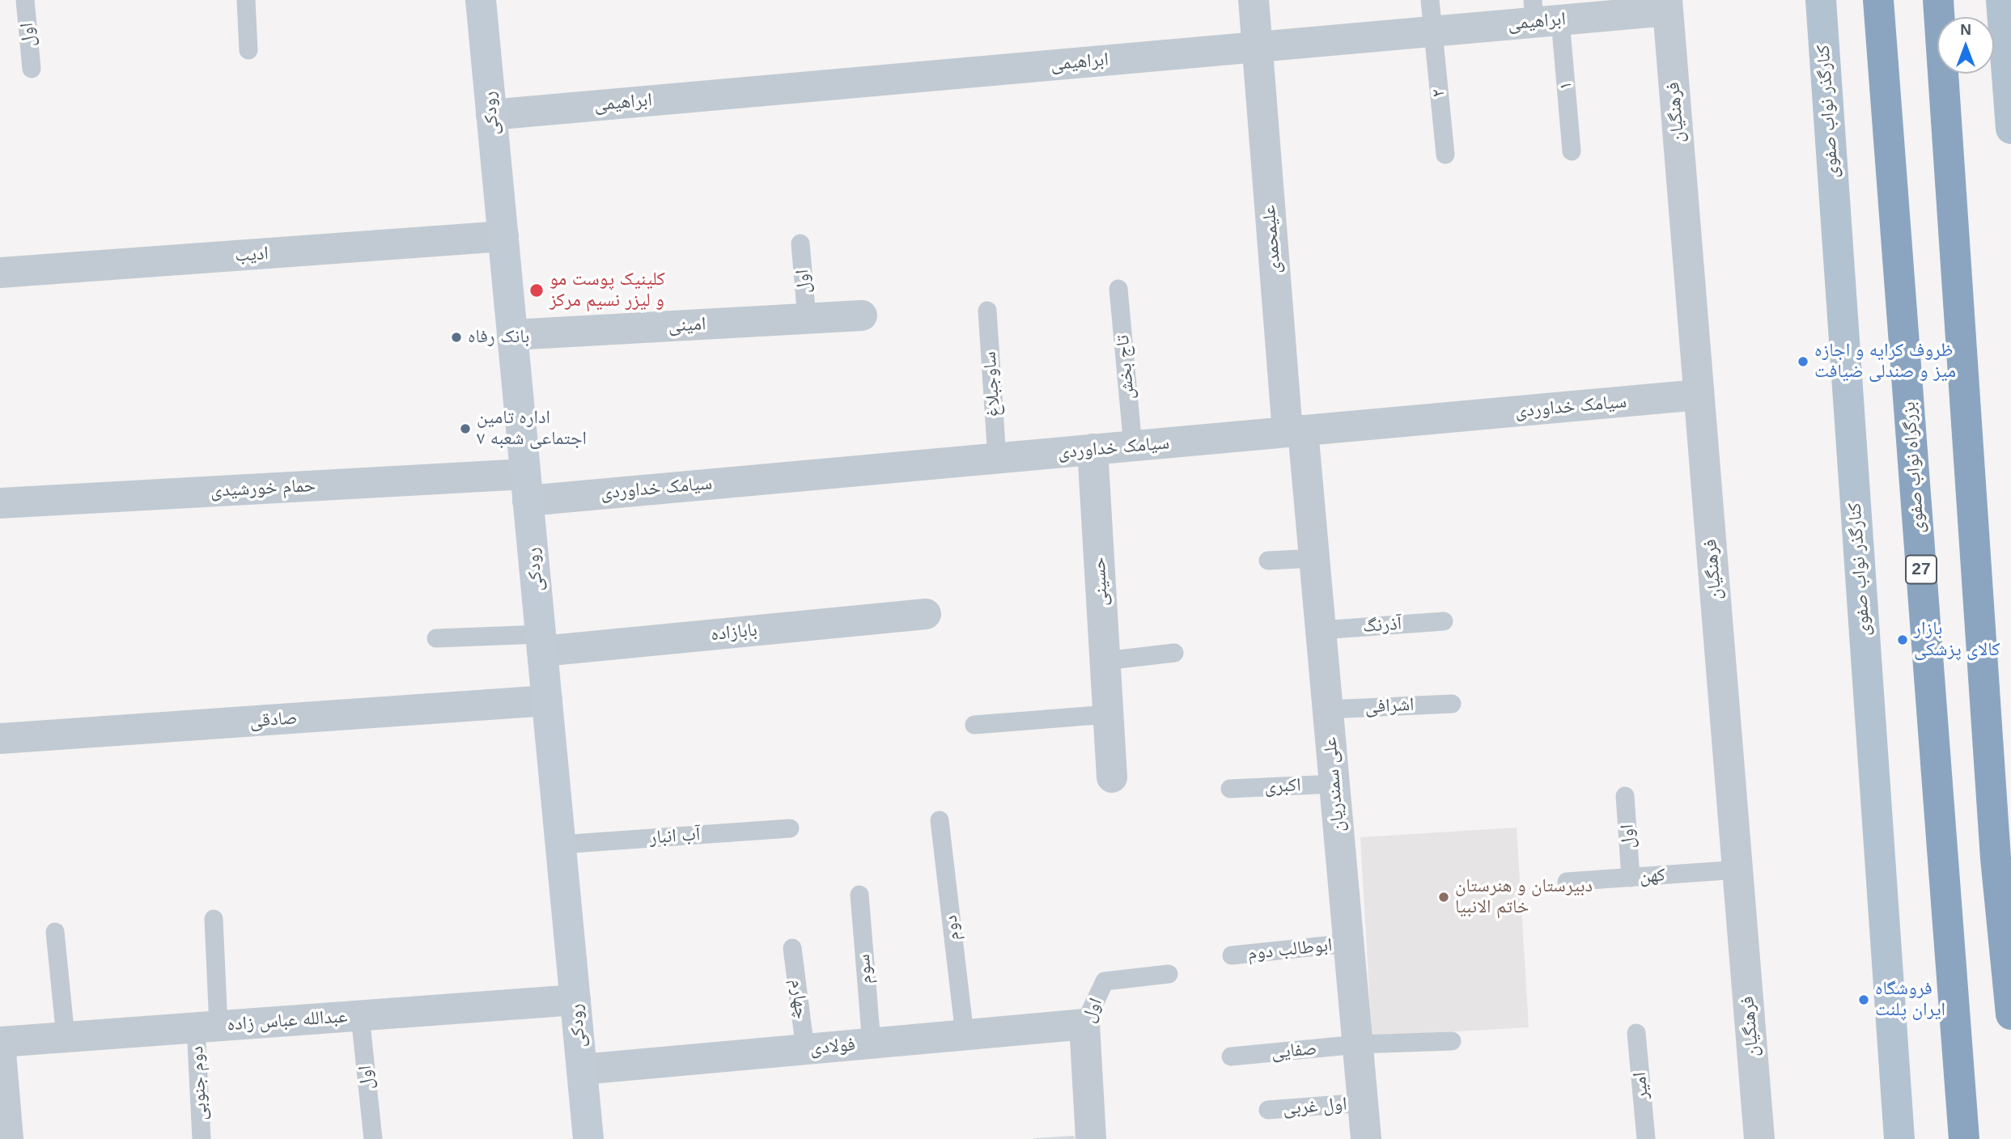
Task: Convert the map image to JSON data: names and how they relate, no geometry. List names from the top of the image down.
{
  "streets": {
    "highway": ["بزرگراه نواب صفوی", "27"],
    "main road": ["کنارگذر نواب صفوی", "رودکی"],
    "street": [
      "ابراهیمی",
      "اول",
      "فرهنگیان",
      "علیمحمدی",
      "ادیب",
      "امینی",
      "سیامک خداوردی",
      "حمام خورشیدی",
      "حسینی",
      "بابازاده",
      "صادقی",
      "علی سمندریان",
      "عبدالله عباس زاده",
      "فولادی"
    ],
    "lane": [
      "۱",
      "۲",
      "تاج بخش",
      "ساوجبلاغ",
      "آذرنگ",
      "اشرافی",
      "اکبری",
      "آب انبار",
      "کهن",
      "دوم",
      "ابوطالب دوم",
      "سوم",
      "چهارم",
      "صفایی",
      "دوم جنوبی",
      "امیر",
      "اول غربی"
    ]
  },
  "crossings": [
    ["ابراهیمی", "۱"],
    ["ابراهیمی", "۲"],
    ["ابراهیمی", "فرهنگیان"],
    ["ابراهیمی", "رودکی"],
    ["ابراهیمی", "علیمحمدی"],
    ["اول", "امینی"],
    ["اول", "کهن"],
    ["اول", "عبدالله عباس زاده"],
    ["اول", "فولادی"],
    ["فرهنگیان", "سیامک خداوردی"],
    ["فرهنگیان", "کهن"],
    ["رودکی", "ادیب"],
    ["رودکی", "امینی"],
    ["رودکی", "سیامک خداوردی"],
    ["رودکی", "حمام خورشیدی"],
    ["رودکی", "بابازاده"],
    ["رودکی", "صادقی"],
    ["رودکی", "آب انبار"],
    ["رودکی", "عبدالله عباس زاده"],
    ["رودکی", "فولادی"],
    ["علیمحمدی", "سیامک خداوردی"],
    ["علیمحمدی", "علی سمندریان"],
    ["تاج بخش", "سیامک خداوردی"],
    ["ساوجبلاغ", "سیامک خداوردی"],
    ["سیامک خداوردی", "حمام خورشیدی"],
    ["سیامک خداوردی", "حسینی"],
    ["سیامک خداوردی", "علی سمندریان"],
    ["آذرنگ", "علی سمندریان"],
    ["اشرافی", "علی سمندریان"],
    ["علی سمندریان", "اکبری"],
    ["علی سمندریان", "ابوطالب دوم"],
    ["علی سمندریان", "صفایی"],
    ["علی سمندریان", "اول غربی"],
    ["دوم", "فولادی"],
    ["سوم", "فولادی"],
    ["چهارم", "فولادی"],
    ["عبدالله عباس زاده", "دوم جنوبی"]
  ],
  "places": [
    "کلینیک پوست مو و لیزر نسیم مرکز",
    "بانک رفاه",
    "ظروف کرایه و اجازه میز و صندلی ضیافت",
    "اداره تامین اجتماعی شعبه ۷",
    "بازار کالای پزشکی",
    "دبیرستان و هنرستان خاتم الانبیا",
    "فروشگاه ایران پلنت"
  ],
  "north": "top"
}
